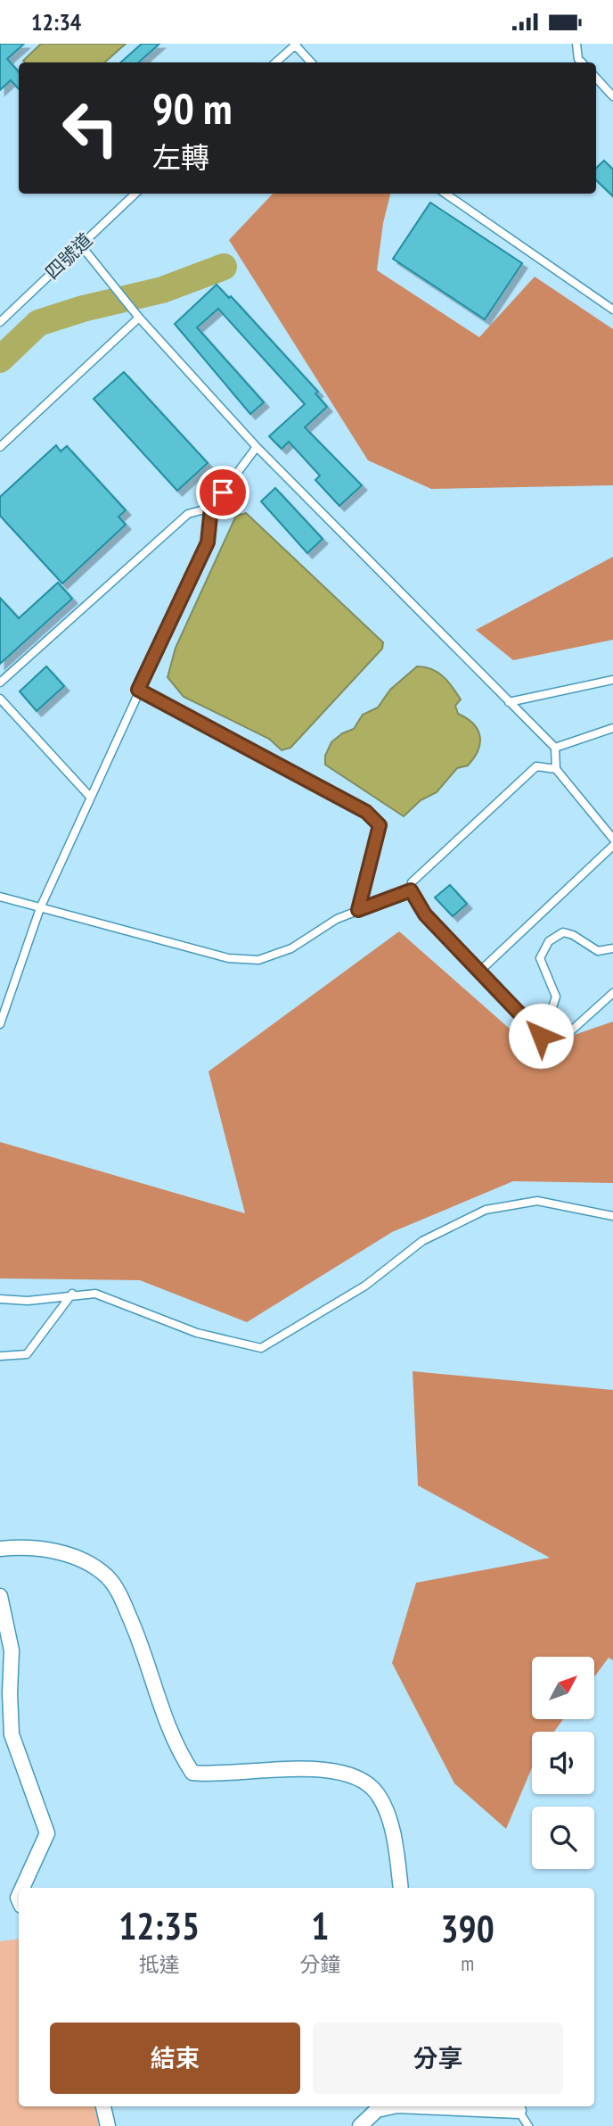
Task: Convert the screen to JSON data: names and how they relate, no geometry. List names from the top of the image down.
{
  "streets": {
    "lane": ["四號道"]
  },
  "north": "top right",
  "page": {
    "status": "12:34",
    "turn": ["90 m", "左轉"],
    "eta": [
      "12:35",
      "抵達",
      "1",
      "分鐘",
      "390",
      "m"
    ],
    "buttons": ["結束", "分享"]
  }
}
